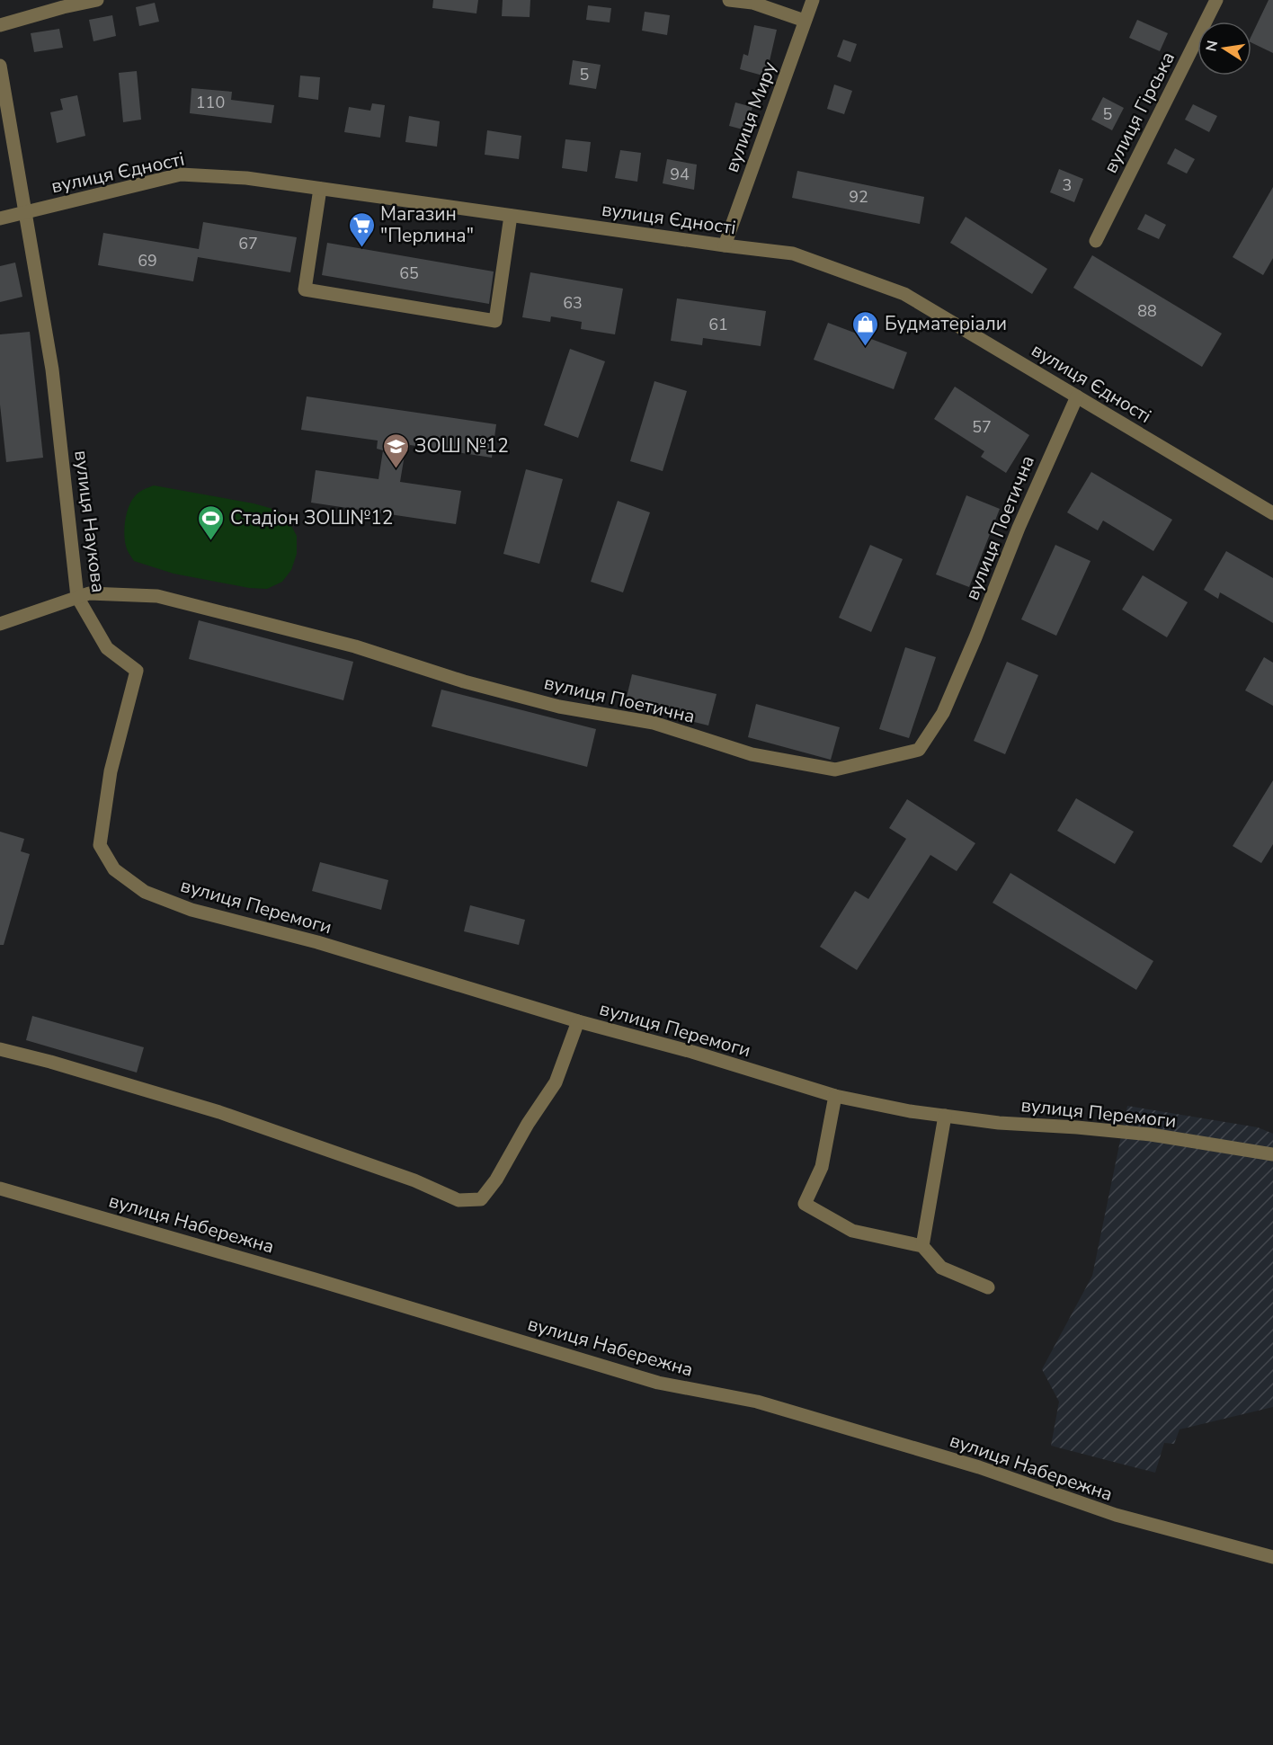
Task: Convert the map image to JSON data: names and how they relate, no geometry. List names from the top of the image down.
{
  "streets": {
    "street": [
      "вулиця Гірська",
      "вулиця Миру",
      "вулиця Єдності",
      "вулиця Наукова",
      "вулиця Поетична",
      "вулиця Перемоги",
      "вулиця Набережна"
    ]
  },
  "crossings": [
    ["вулиця Миру", "вулиця Єдності"],
    ["вулиця Єдності", "вулиця Наукова"],
    ["вулиця Єдності", "вулиця Поетична"],
    ["вулиця Наукова", "вулиця Поетична"],
    ["вулиця Наукова", "вулиця Перемоги"]
  ],
  "places": {
    "supermarket": ["Магазин \"Перлина\""],
    "shop": ["Будматеріали"],
    "school or university": ["ЗОШ №12"],
    "sports": ["Стадіон ЗОШ№12"]
  },
  "house_numbers": [
    "5",
    "110",
    "5",
    "94",
    "3",
    "92",
    "67",
    "69",
    "65",
    "63",
    "88",
    "61",
    "57"
  ],
  "north": "left"
}
